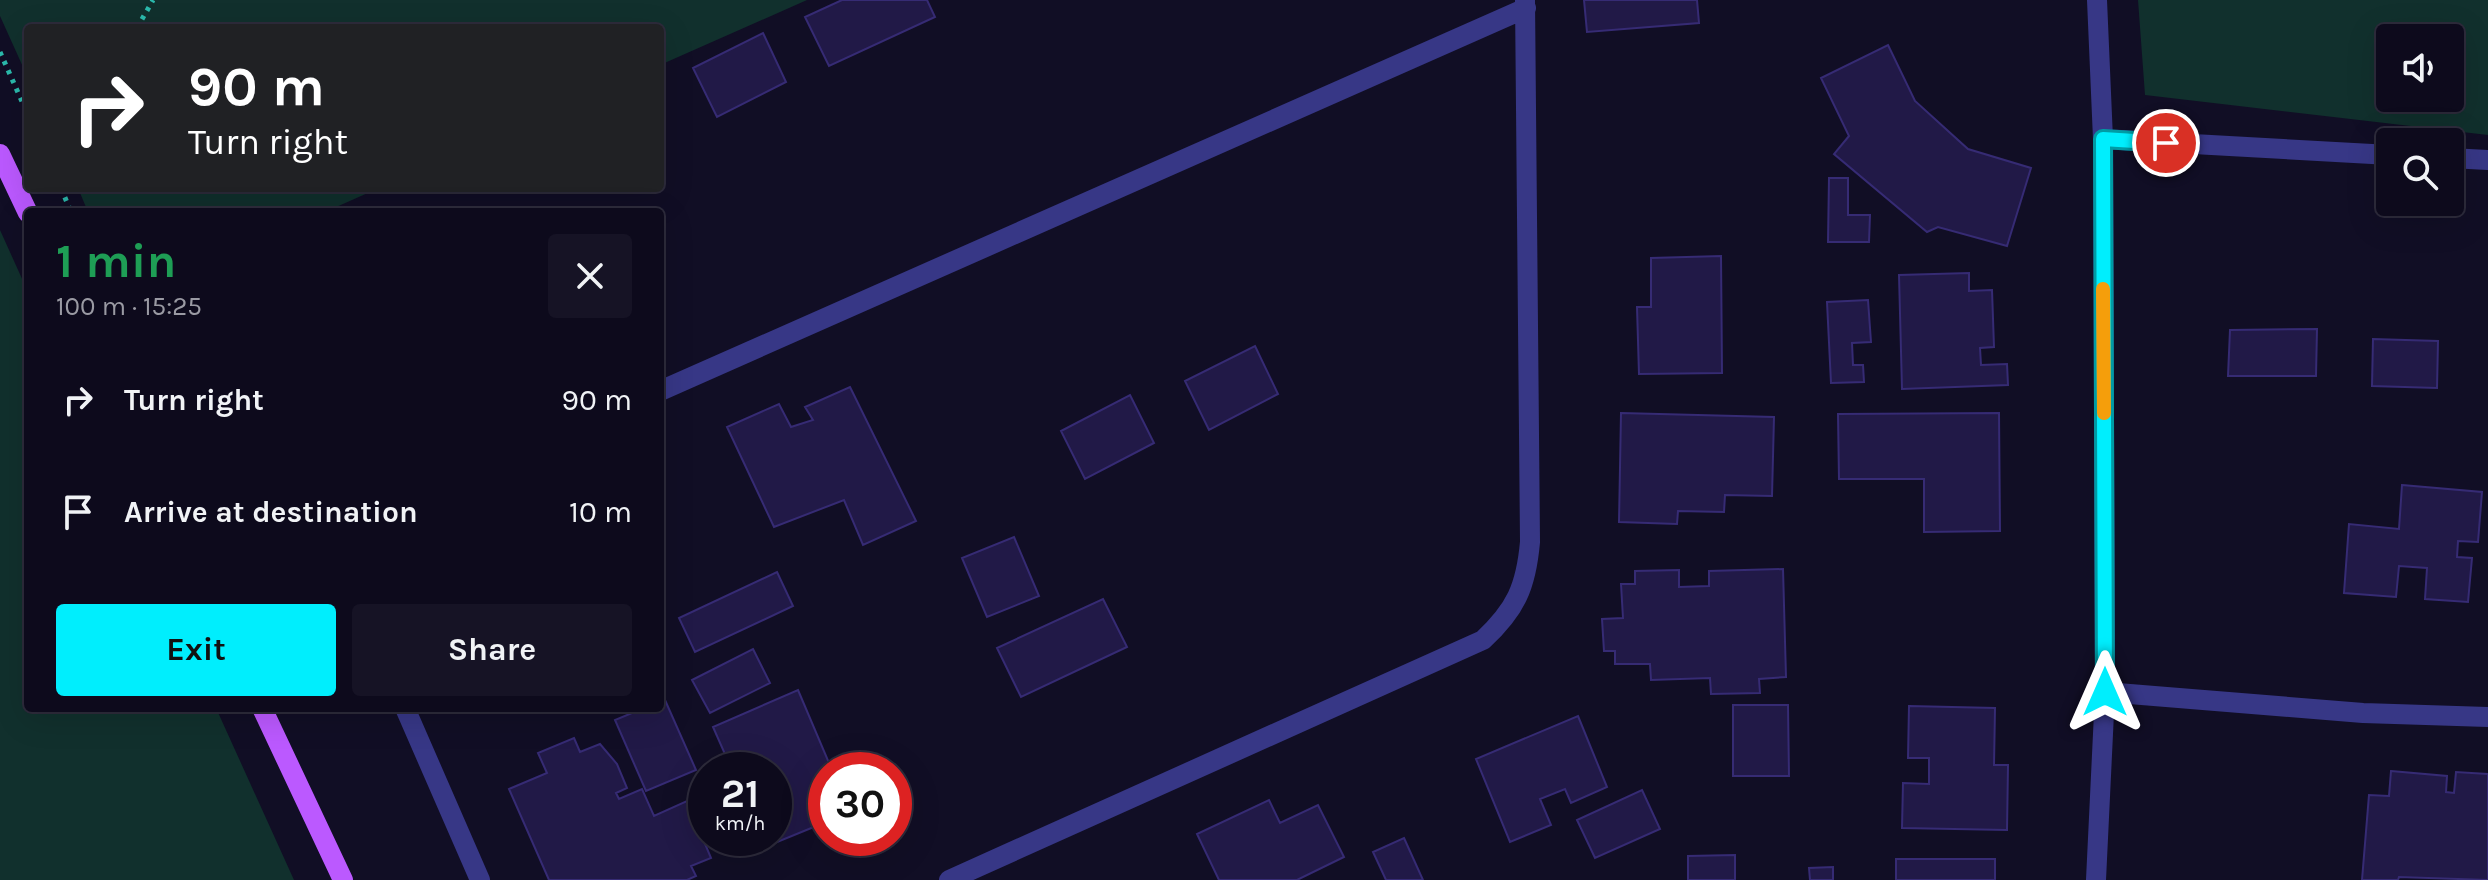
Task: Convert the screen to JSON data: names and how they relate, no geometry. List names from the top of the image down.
{
  "page": {
    "turn": ["90 m", "Turn right"],
    "heading": ["1 min", "100 m · 15:25"],
    "list": [
      {
        "name": "Turn right",
        "value": "90 m"
      },
      {
        "name": "Arrive at destination",
        "value": "10 m"
      }
    ],
    "buttons": ["Exit", "Share"],
    "speed": "21 km/h",
    "limit": "30"
  }
}
